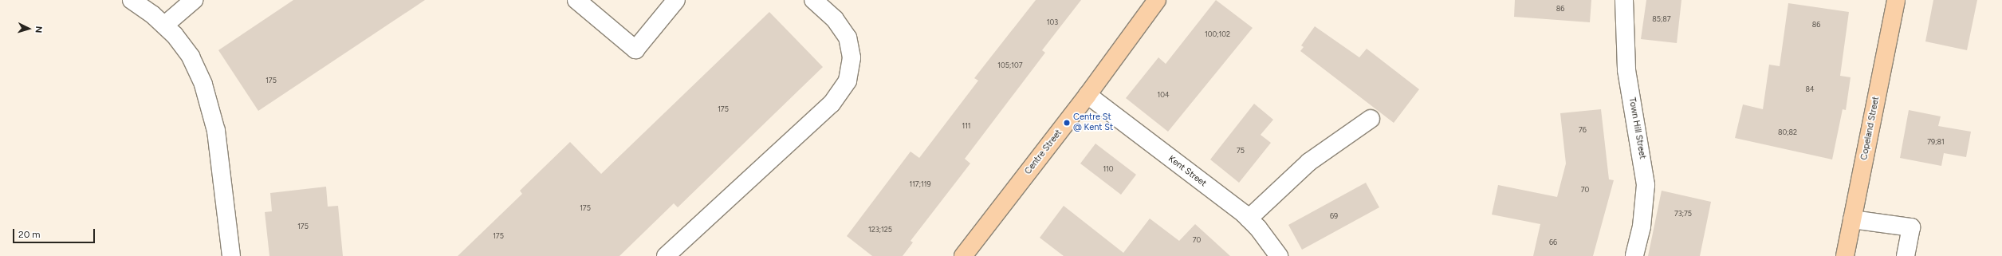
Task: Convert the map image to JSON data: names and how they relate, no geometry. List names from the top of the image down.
{
  "streets": {
    "main road": ["Copeland Street", "Centre Street"],
    "street": ["Town Hill Street", "Kent Street"]
  },
  "crossings": [
    ["Centre Street", "Kent Street"]
  ],
  "places": ["Centre St @ Kent St"],
  "house_numbers": [
    "86",
    "85;87",
    "103",
    "86",
    "100;102",
    "105;107",
    "175",
    "84",
    "104",
    "175",
    "111",
    "76",
    "80;82",
    "79;81",
    "75",
    "110",
    "117;119",
    "70",
    "175",
    "73;75",
    "69",
    "175",
    "123;125",
    "175",
    "70",
    "66"
  ],
  "scale_bar": "20 m",
  "north": "right"
}
